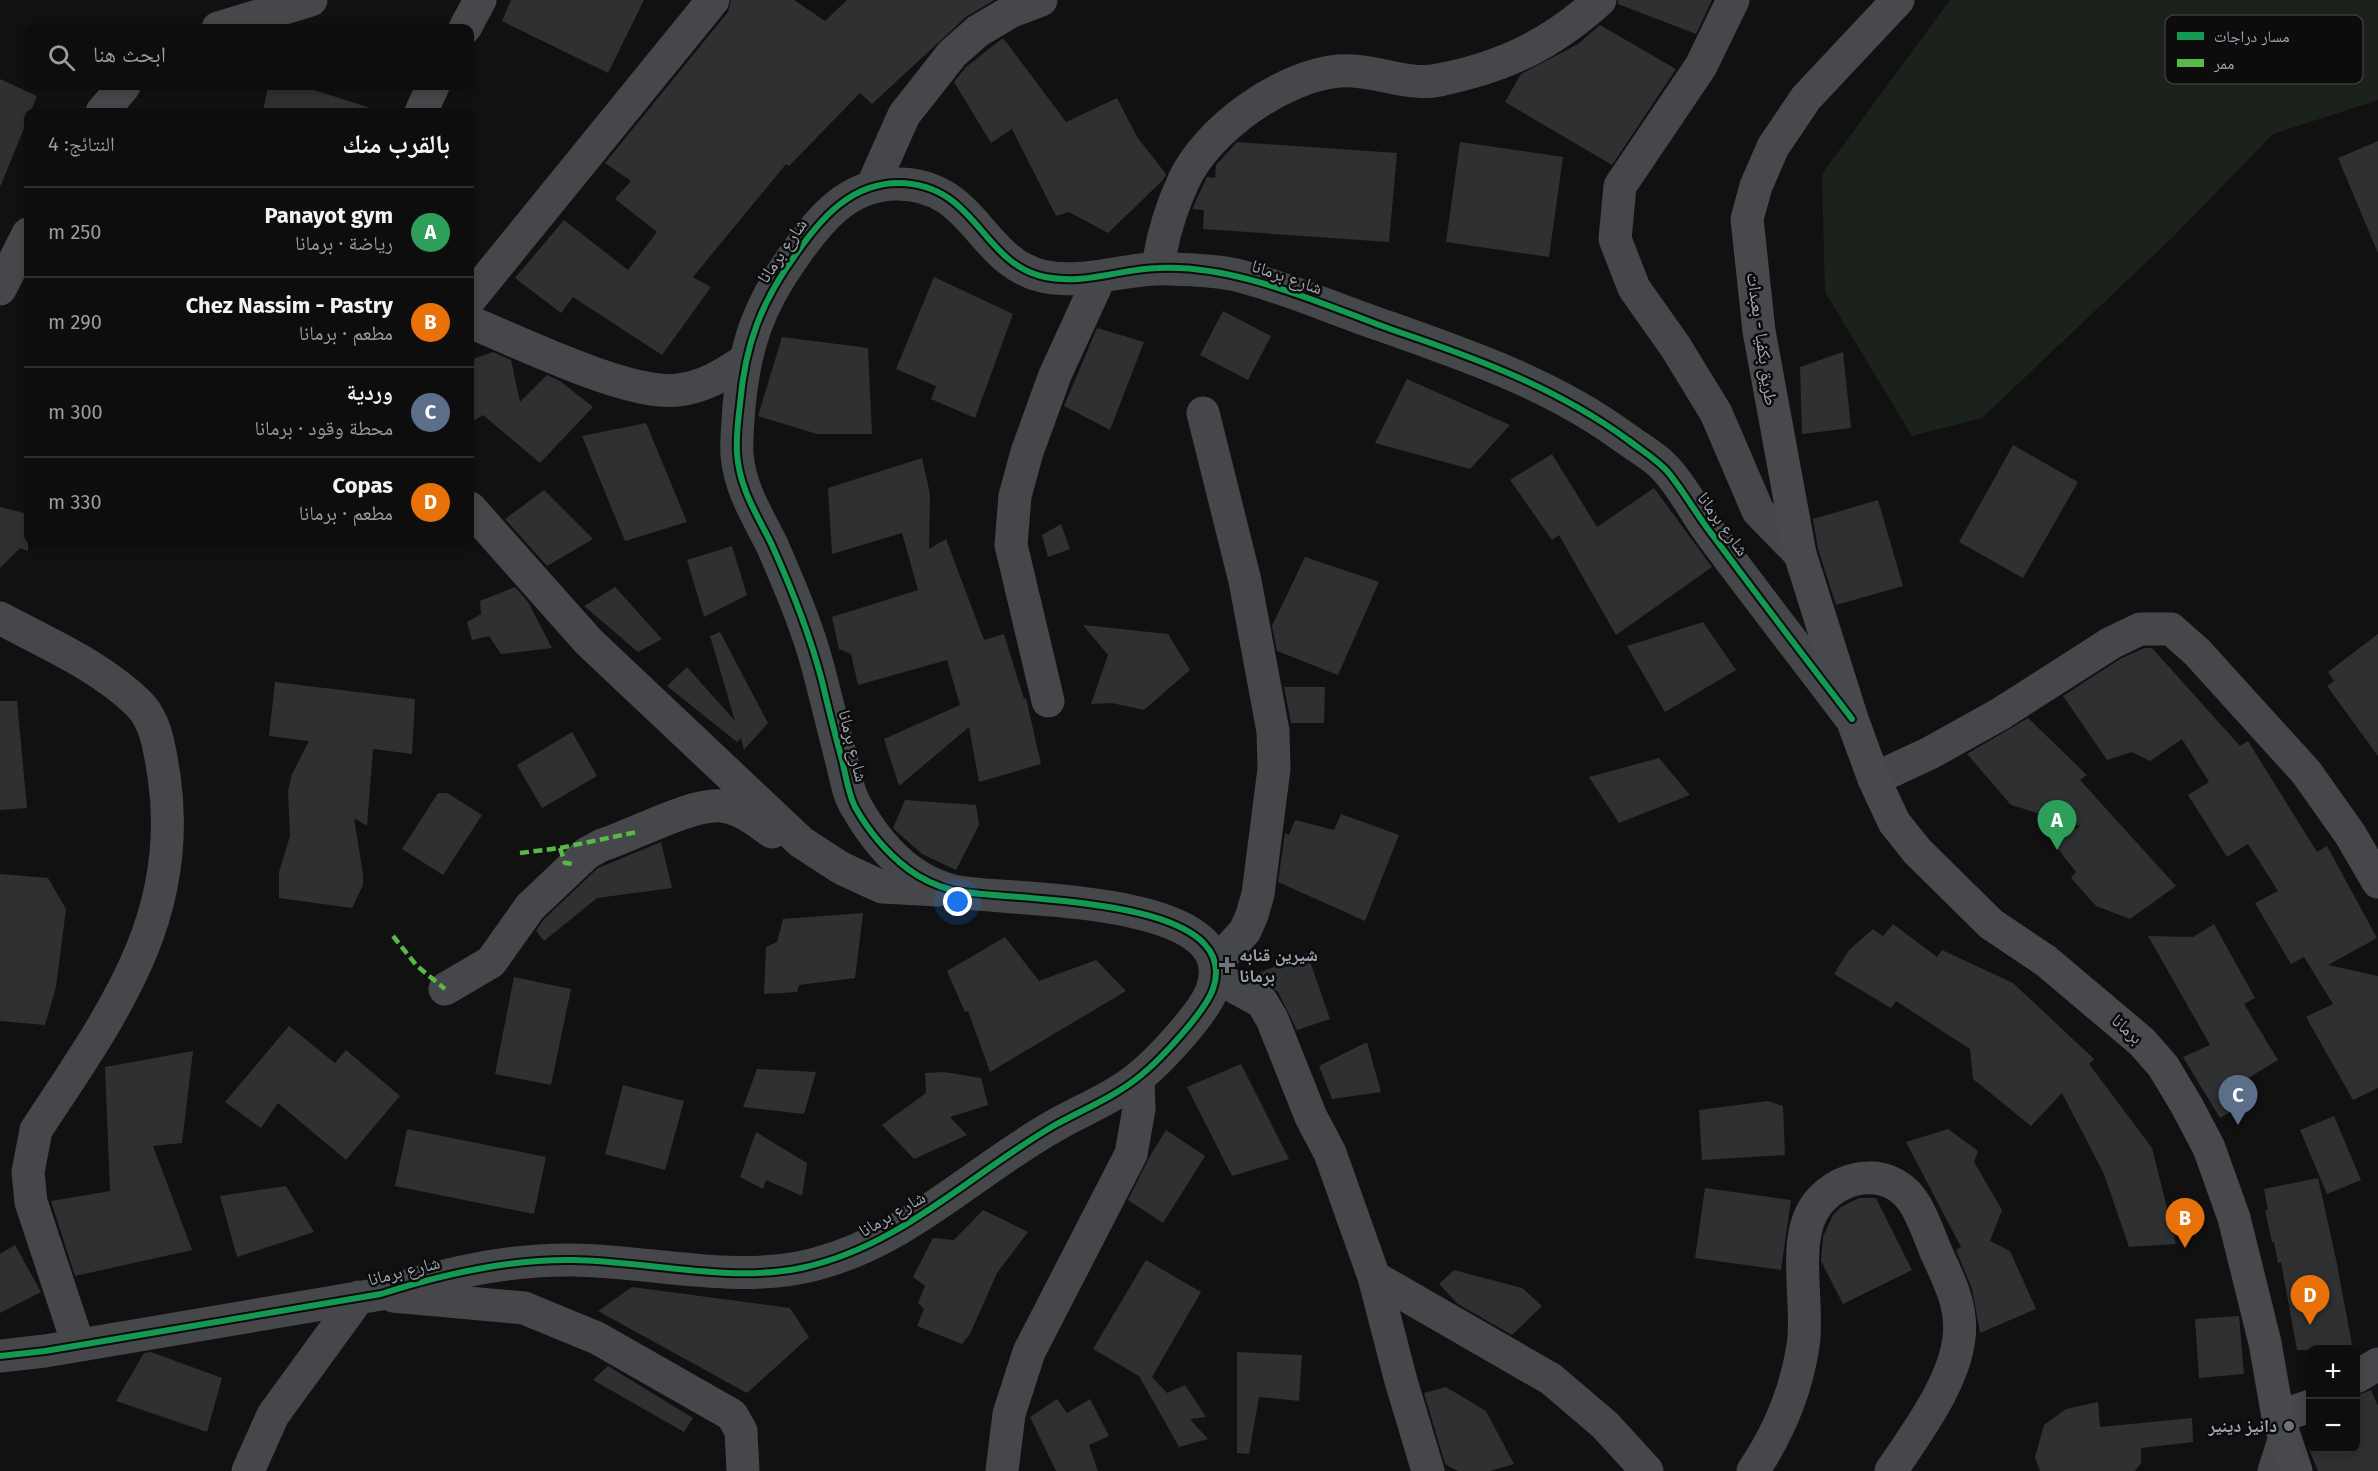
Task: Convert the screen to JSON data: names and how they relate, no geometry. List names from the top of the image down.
{
  "streets": {
    "main road": ["طريق بكفيا - بعبدات", "برمانا"],
    "street": ["شارع برمانا"]
  },
  "crossings": [
    ["شارع برمانا", "طريق بكفيا - بعبدات"],
    ["شارع برمانا", "برمانا"],
    ["طريق بكفيا - بعبدات", "برمانا"]
  ],
  "places": {
    "health": ["شيرين قنابه برمانا"],
    "other": ["دانيز دينير"]
  },
  "legend": ["مسار دراجات", "ممر"],
  "page": {
    "search": "ابحث هنا",
    "heading": ["بالقرب منك", "النتائج: 4"],
    "list": [
      {
        "mark": "A",
        "name": "Panayot gym",
        "note": "رياضة · برمانا",
        "value": "250 m"
      },
      {
        "mark": "B",
        "name": "Chez Nassim - Pastry",
        "note": "مطعم · برمانا",
        "value": "290 m"
      },
      {
        "mark": "C",
        "name": "وردية",
        "note": "محطة وقود · برمانا",
        "value": "300 m"
      },
      {
        "mark": "D",
        "name": "Copas",
        "note": "مطعم · برمانا",
        "value": "330 m"
      }
    ],
    "pins": [
      "A",
      "C",
      "B",
      "D"
    ],
    "map_buttons": ["+", "−"]
  }
}
